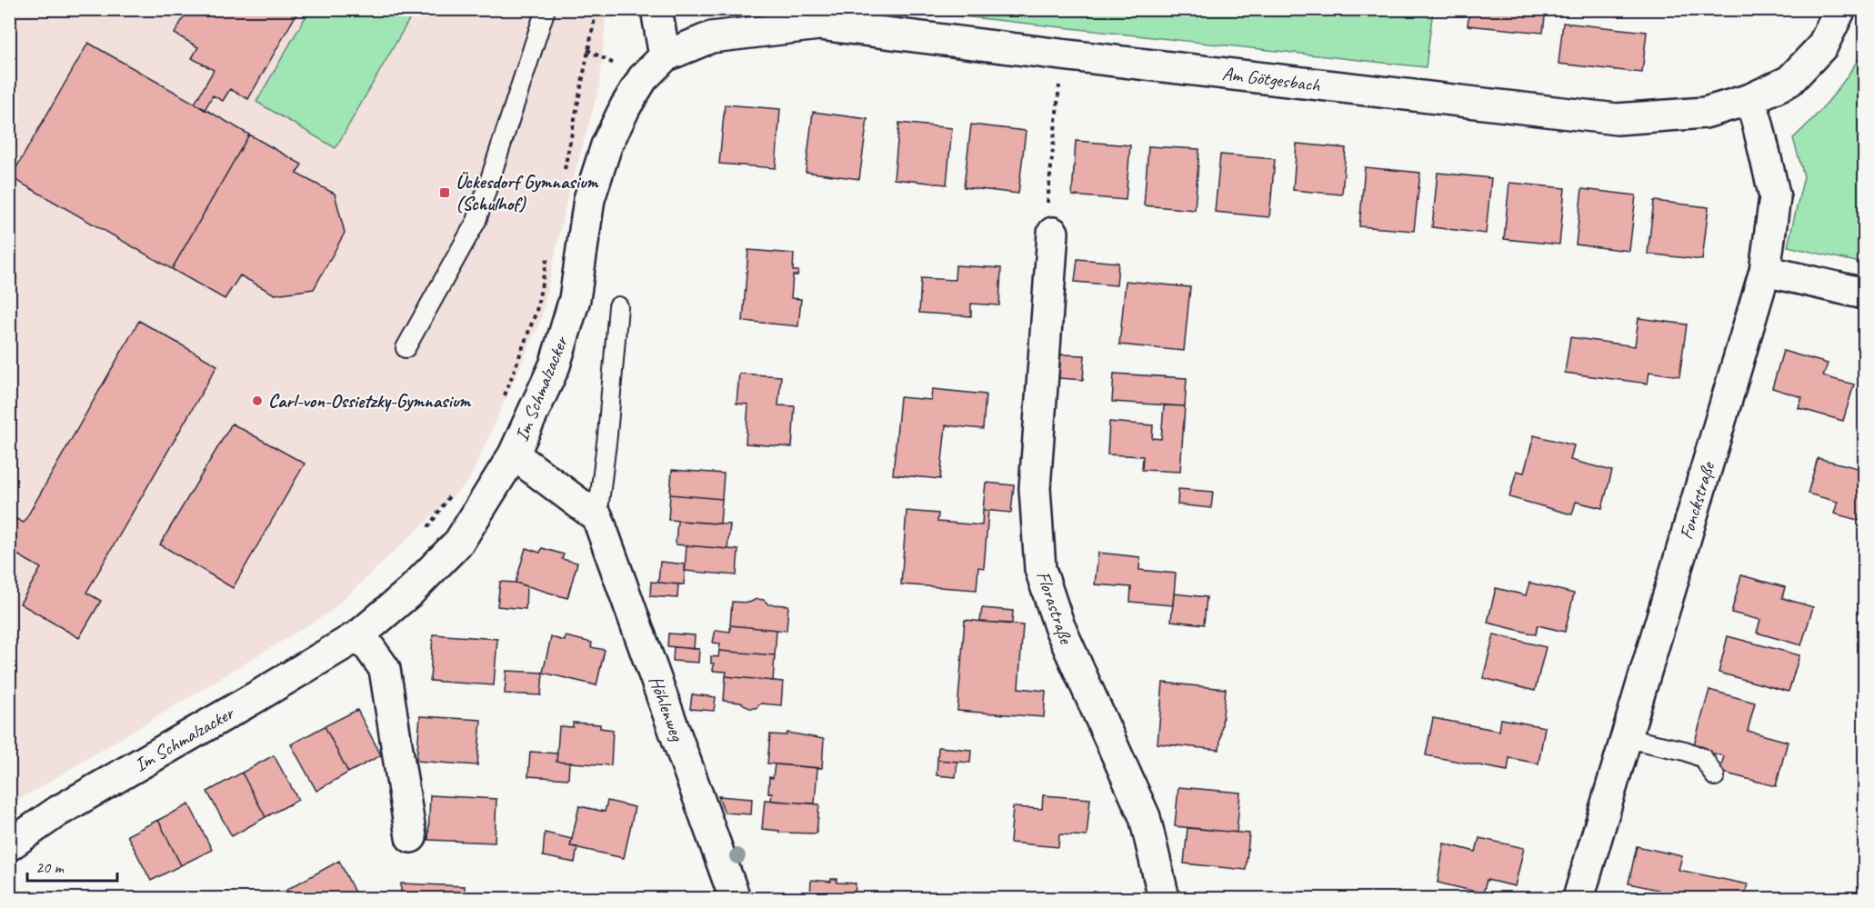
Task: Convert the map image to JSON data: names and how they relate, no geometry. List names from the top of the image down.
{
  "streets": {
    "street": [
      "Am Götgesbach",
      "Im Schmalzacker",
      "Fonckstraße",
      "Florastraße",
      "Höhlenweg"
    ]
  },
  "crossings": [
    ["Am Götgesbach", "Im Schmalzacker"],
    ["Am Götgesbach", "Fonckstraße"]
  ],
  "places": {
    "transit": ["Ückesdorf Gymnasium (Schulhof)"],
    "other": ["Carl-von-Ossietzky-Gymnasium"]
  },
  "scale_bar": "20 m"
}
